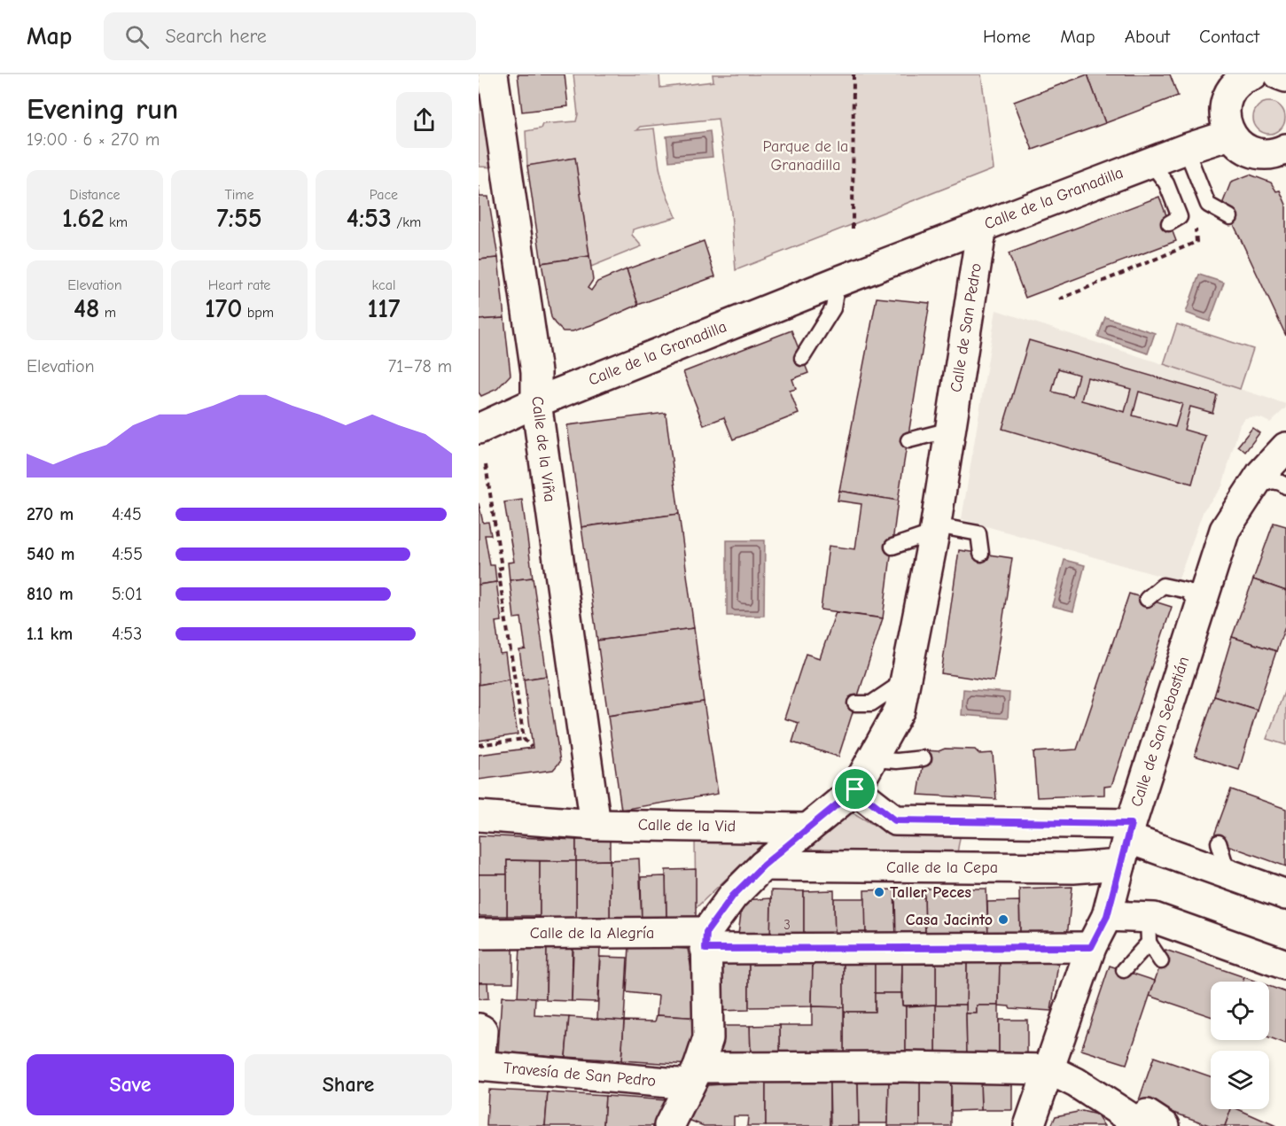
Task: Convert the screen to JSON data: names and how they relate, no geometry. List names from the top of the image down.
{
  "streets": {
    "street": [
      "Calle de la Granadilla",
      "Calle de San Pedro",
      "Calle de la Viña",
      "Calle de San Sebastián",
      "Calle de la Vid",
      "Calle de la Cepa",
      "Calle de la Alegría",
      "Travesía de San Pedro"
    ]
  },
  "crossings": [
    ["Calle de la Granadilla", "Calle de San Pedro"],
    ["Calle de la Granadilla", "Calle de la Viña"],
    ["Calle de San Pedro", "Calle de la Vid"],
    ["Calle de San Pedro", "Calle de la Cepa"],
    ["Calle de San Pedro", "Calle de la Alegría"],
    ["Calle de la Viña", "Calle de la Vid"],
    ["Calle de San Sebastián", "Calle de la Cepa"],
    ["Calle de San Sebastián", "Calle de la Alegría"]
  ],
  "parks": ["Parque de la Granadilla"],
  "places": ["Taller Peces", "Casa Jacinto"],
  "house_numbers": ["3"],
  "page": {
    "header": "Map",
    "search": "Search here",
    "nav": [
      "Home",
      "Map",
      "About",
      "Contact"
    ],
    "heading": ["Evening run", "19:00 · 6 × 270 m"],
    "stats": [
      ["Distance", "1.62 km"],
      ["Time", "7:55"],
      ["Pace", "4:53 /km"],
      ["Elevation", "48 m"],
      ["Heart rate", "170 bpm"],
      ["kcal", "117"]
    ],
    "chart": ["Elevation", "71–78 m"],
    "list": [
      {
        "name": "270 m",
        "note": "4:45"
      },
      {
        "name": "540 m",
        "note": "4:55"
      },
      {
        "name": "810 m",
        "note": "5:01"
      },
      {
        "name": "1.1 km",
        "note": "4:53"
      }
    ],
    "buttons": ["Save", "Share"]
  }
}
